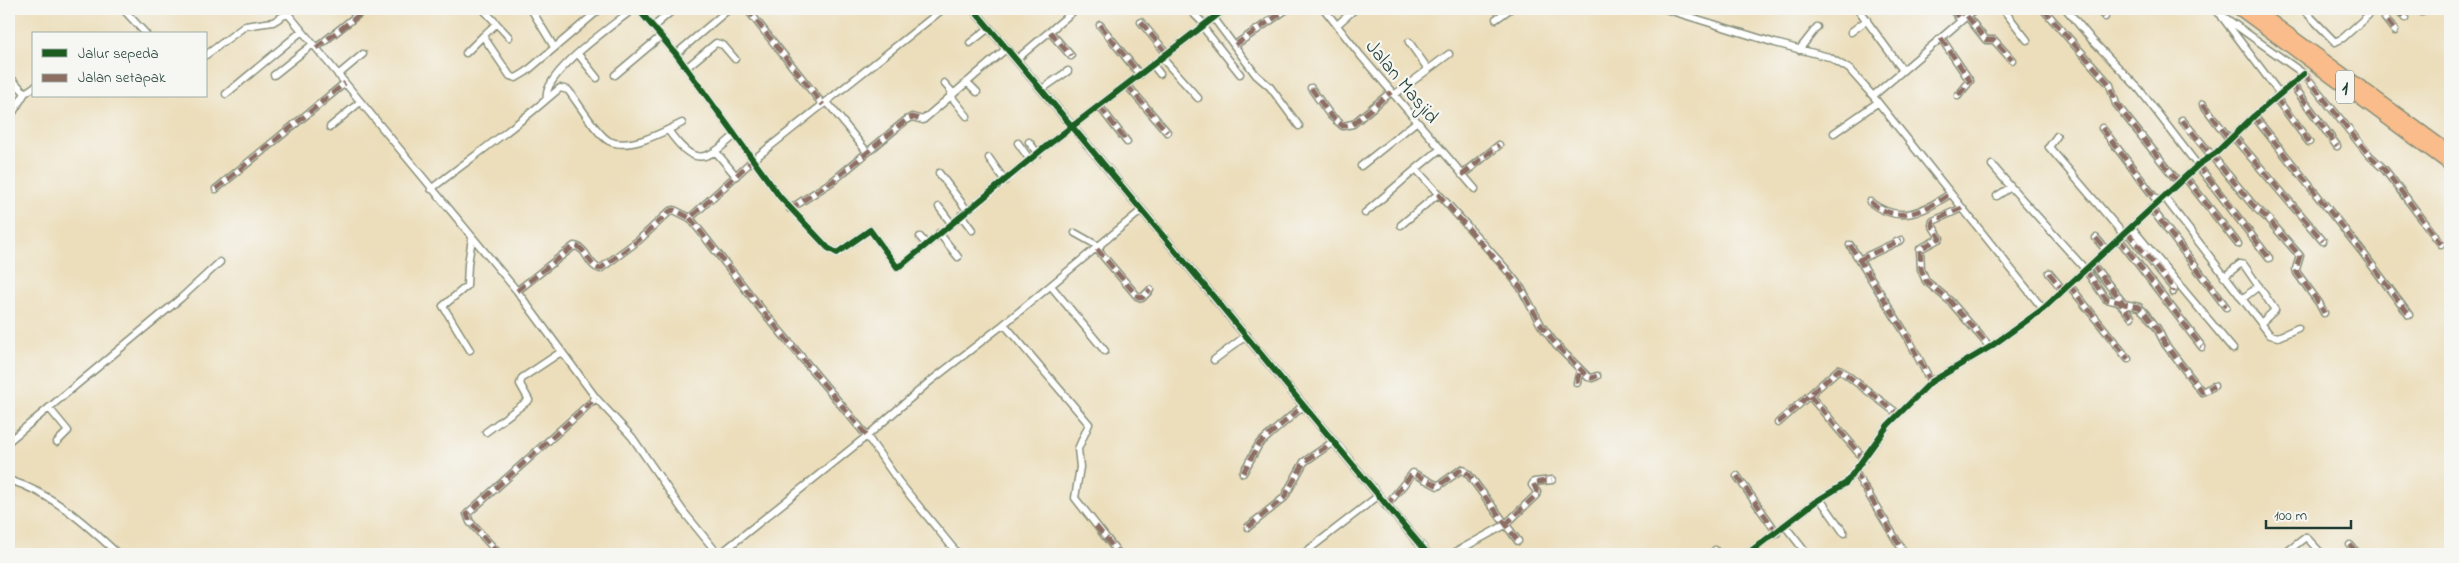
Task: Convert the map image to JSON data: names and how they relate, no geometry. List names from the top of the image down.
{
  "streets": {
    "highway": ["1"],
    "street": ["Jalan Masjid"]
  },
  "legend": ["Jalur sepeda", "Jalan setapak"],
  "scale_bar": "100 m"
}
